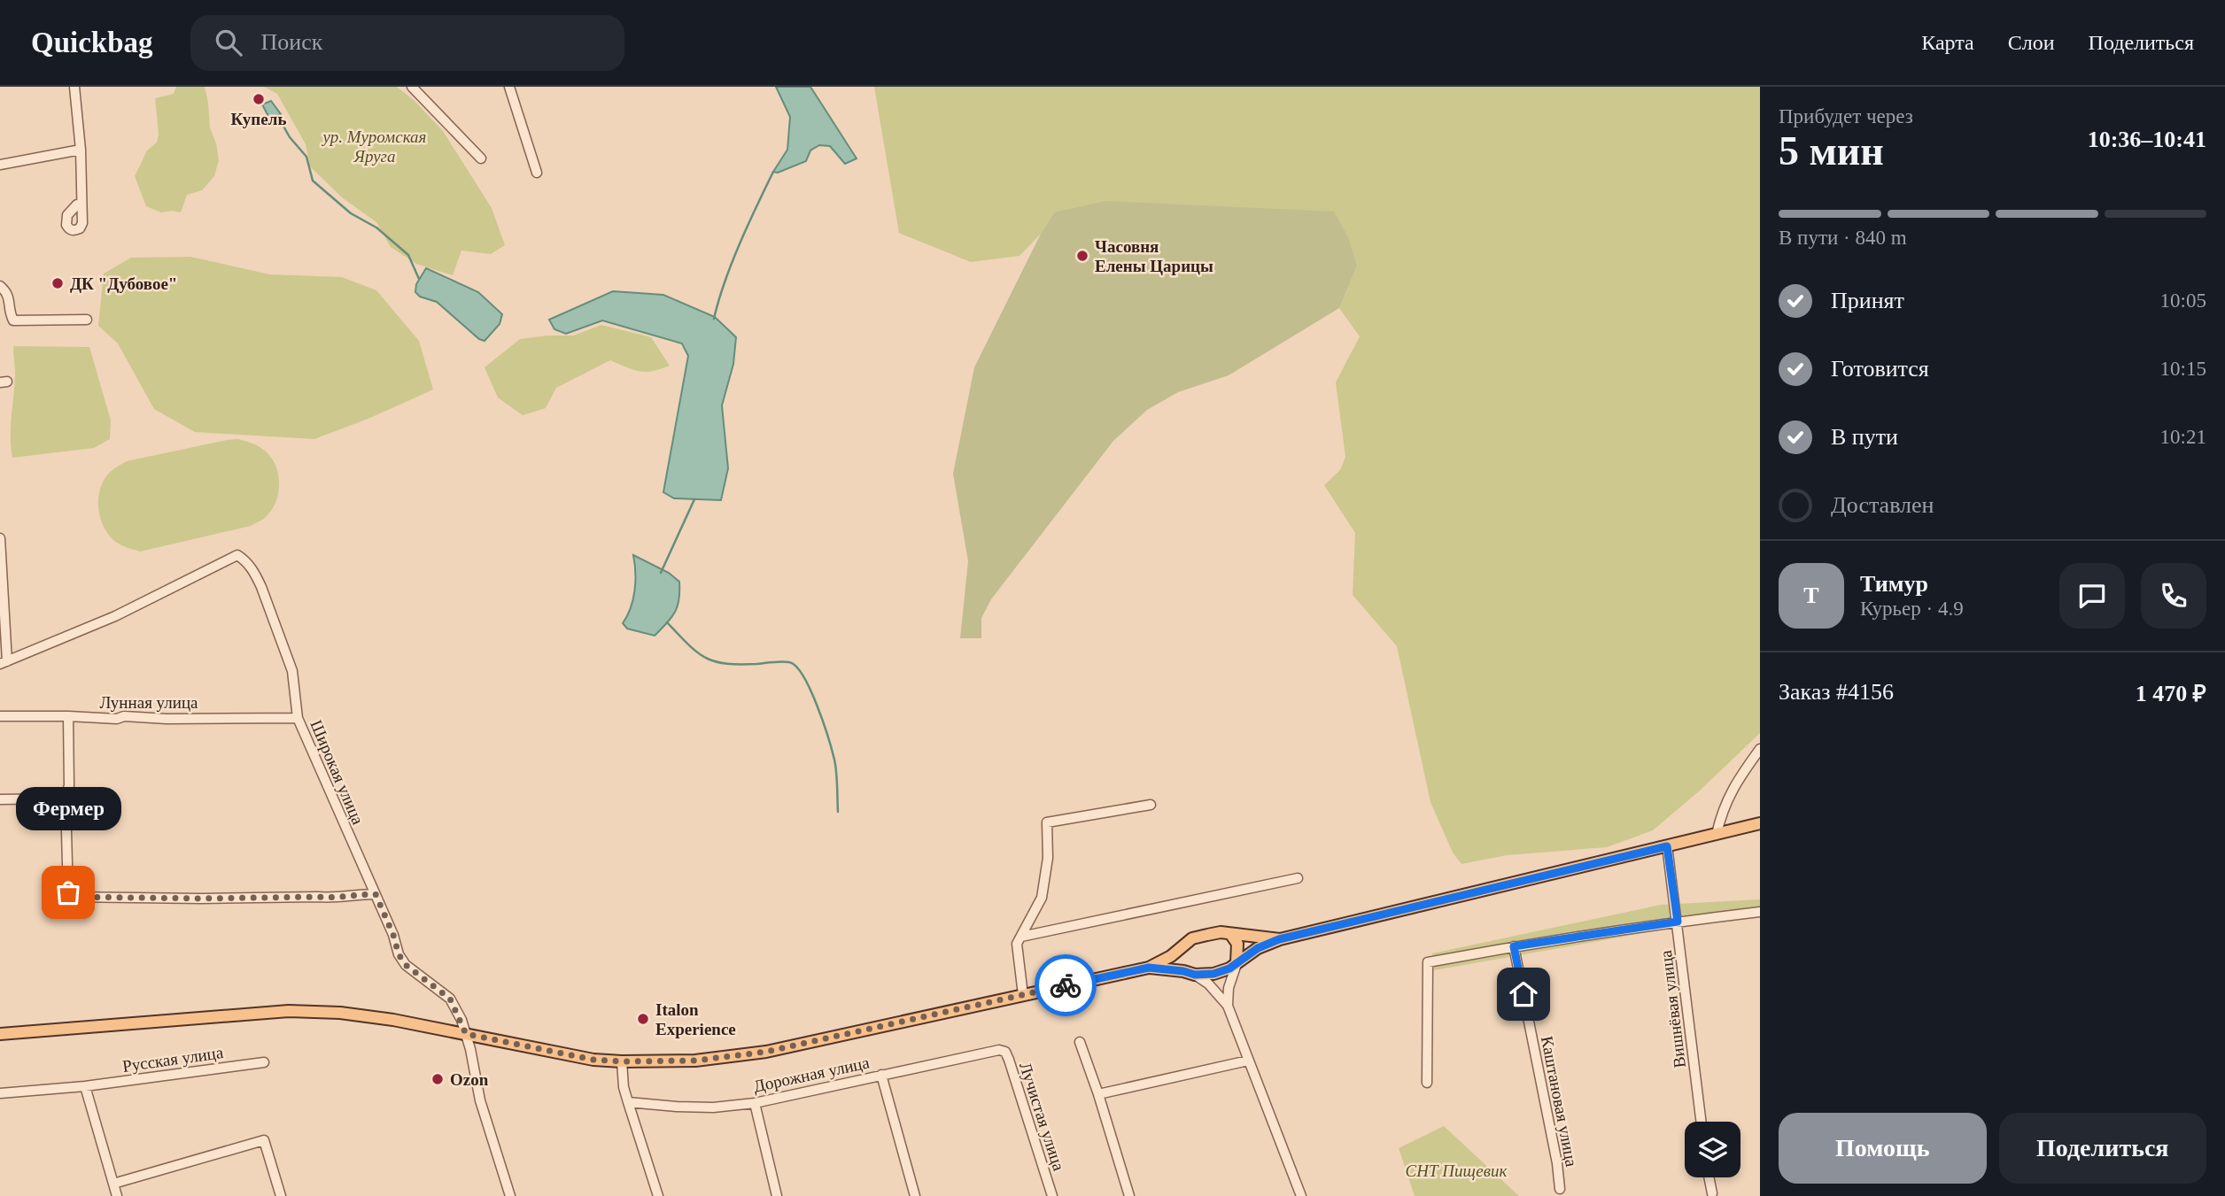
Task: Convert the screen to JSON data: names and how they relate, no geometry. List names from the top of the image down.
{
  "streets": {
    "street": [
      "Лунная улица",
      "Широкая улица",
      "Вишнёвая улица",
      "Русская улица",
      "Дорожная улица",
      "Каштановая улица",
      "Лучистая улица"
    ]
  },
  "crossings": [
    ["Лунная улица", "Широкая улица"],
    ["Дорожная улица", "Лучистая улица"]
  ],
  "parks": ["ур. Муромская Яруга", "СНТ Пищевик"],
  "places": [
    "Купель",
    "Часовня Елены Царицы",
    "ДК \"Дубовое\"",
    "Фермер",
    "Italon Experience",
    "Ozon"
  ],
  "page": {
    "header": "Quickbag",
    "search": "Поиск",
    "nav": ["Карта", "Слои", "Поделиться"],
    "heading": ["5 мин", "Прибудет через", "10:36–10:41"],
    "panel": [
      "Тимур",
      "Курьер · 4.9",
      "Заказ #4156",
      "1 470 ₽"
    ],
    "bar": "В пути · 840 m",
    "list": [
      ["Принят", "10:05"],
      ["Готовится", "10:15"],
      ["В пути", "10:21"],
      "Доставлен"
    ],
    "round": "Т",
    "bubble": "Фермер",
    "buttons": ["Помощь", "Поделиться"]
  }
}
